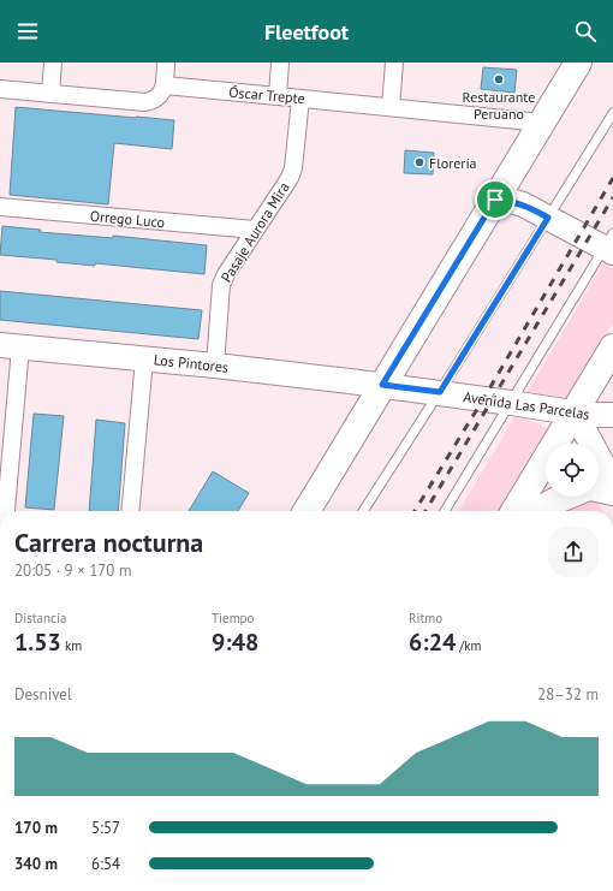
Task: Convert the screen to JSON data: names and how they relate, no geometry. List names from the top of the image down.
{
  "streets": {
    "street": [
      "Óscar Trepte",
      "Orrego Luco",
      "Pasaje Aurora Mira",
      "Los Pintores",
      "Avenida Las Parcelas"
    ]
  },
  "crossings": [
    ["Óscar Trepte", "Pasaje Aurora Mira"],
    ["Orrego Luco", "Pasaje Aurora Mira"],
    ["Pasaje Aurora Mira", "Los Pintores"],
    ["Los Pintores", "Avenida Las Parcelas"]
  ],
  "places": ["Restaurante Peruano", "Florería"],
  "page": {
    "header": "Fleetfoot",
    "heading": ["Carrera nocturna", "20:05 · 9 × 170 m"],
    "stats": [
      ["Distancia", "1.53 km"],
      ["Tiempo", "9:48"],
      ["Ritmo", "6:24 /km"]
    ],
    "chart": ["Desnivel", "28–32 m"],
    "list": [
      {
        "name": "170 m",
        "note": "5:57"
      },
      {
        "name": "340 m",
        "note": "6:54"
      }
    ]
  }
}
